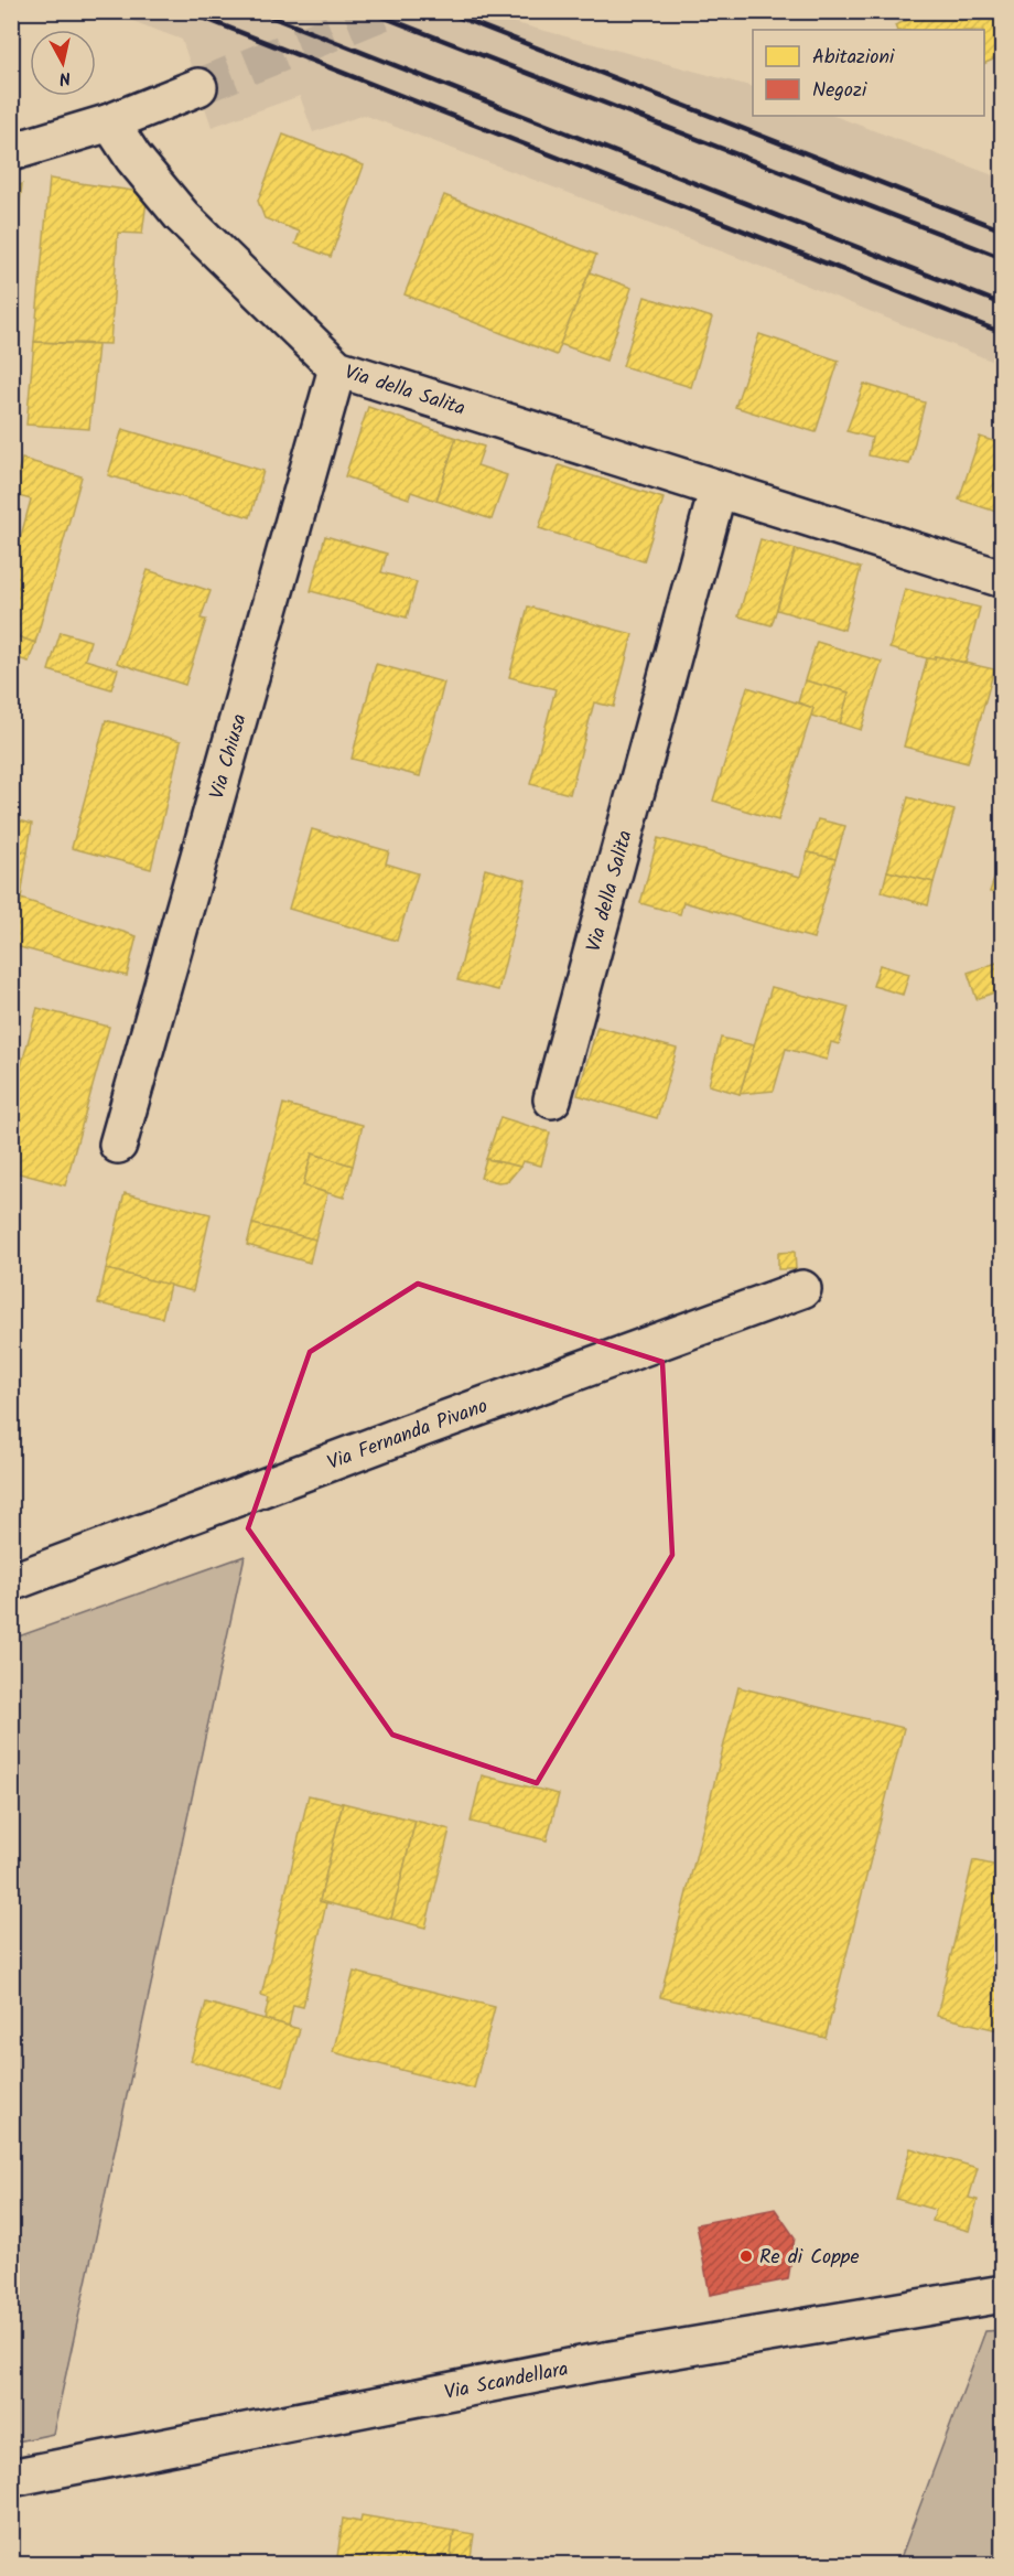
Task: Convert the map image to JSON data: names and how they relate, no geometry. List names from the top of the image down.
{
  "streets": {
    "street": [
      "Via della Salita",
      "Via Chiusa",
      "Via Fernanda Pivano",
      "Via Scandellara"
    ]
  },
  "crossings": [
    ["Via della Salita", "Via Chiusa"]
  ],
  "places": ["Re di Coppe"],
  "legend": ["Abitazioni", "Negozi"],
  "north": "bottom"
}
